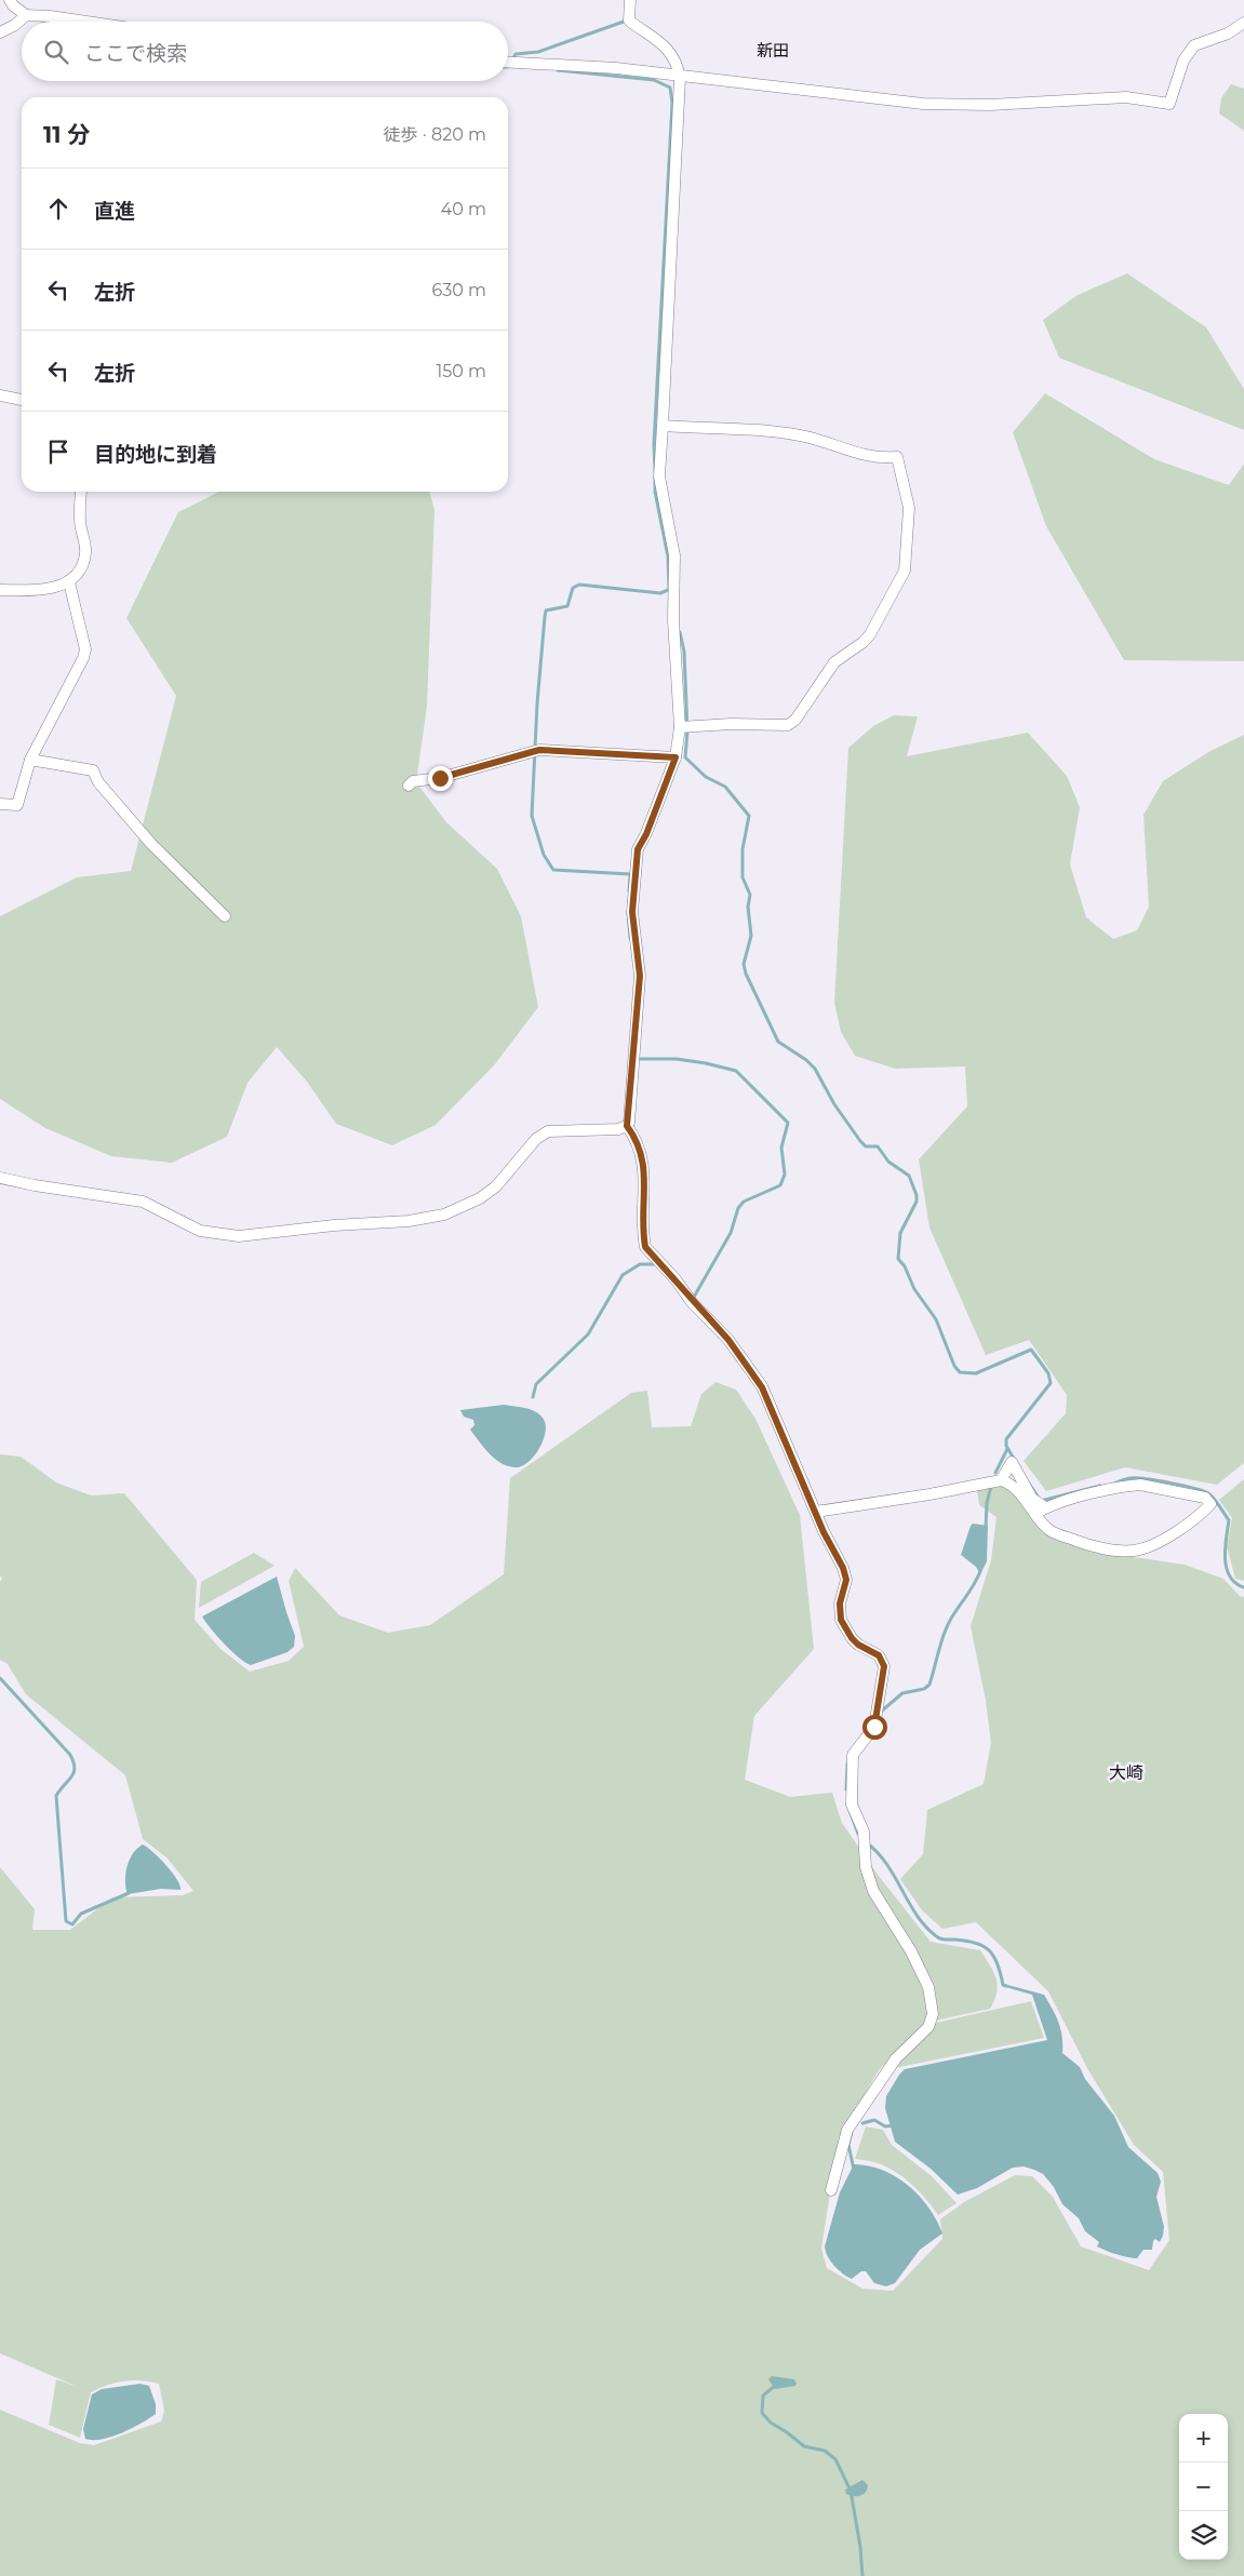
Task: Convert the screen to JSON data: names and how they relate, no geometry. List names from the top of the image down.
{
  "districts": ["新田", "大崎"],
  "page": {
    "search": "ここで検索",
    "heading": ["11 分", "徒歩 · 820 m"],
    "list": [
      ["直進", "40 m"],
      ["左折", "630 m"],
      ["左折", "150 m"],
      "目的地に到着"
    ],
    "map_buttons": ["+", "−"]
  }
}
